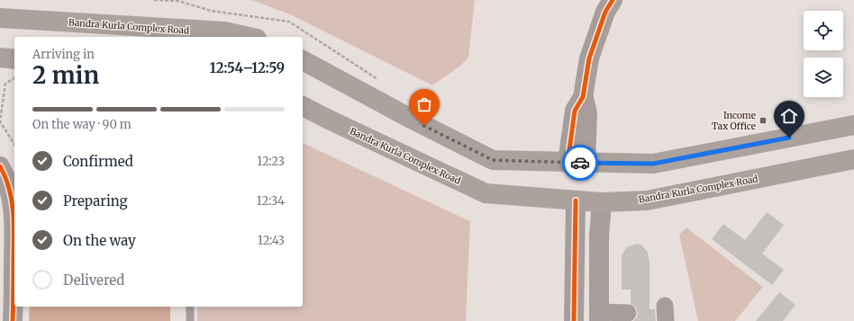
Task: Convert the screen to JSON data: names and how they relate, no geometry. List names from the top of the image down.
{
  "streets": {
    "main road": ["Bandra Kurla Complex Road"]
  },
  "places": {
    "transit": ["Income Tax Office"]
  },
  "page": {
    "heading": ["2 min", "Arriving in", "12:54–12:59"],
    "bar": "On the way · 90 m",
    "list": [
      ["Confirmed", "12:23"],
      ["Preparing", "12:34"],
      ["On the way", "12:43"],
      "Delivered"
    ]
  }
}
